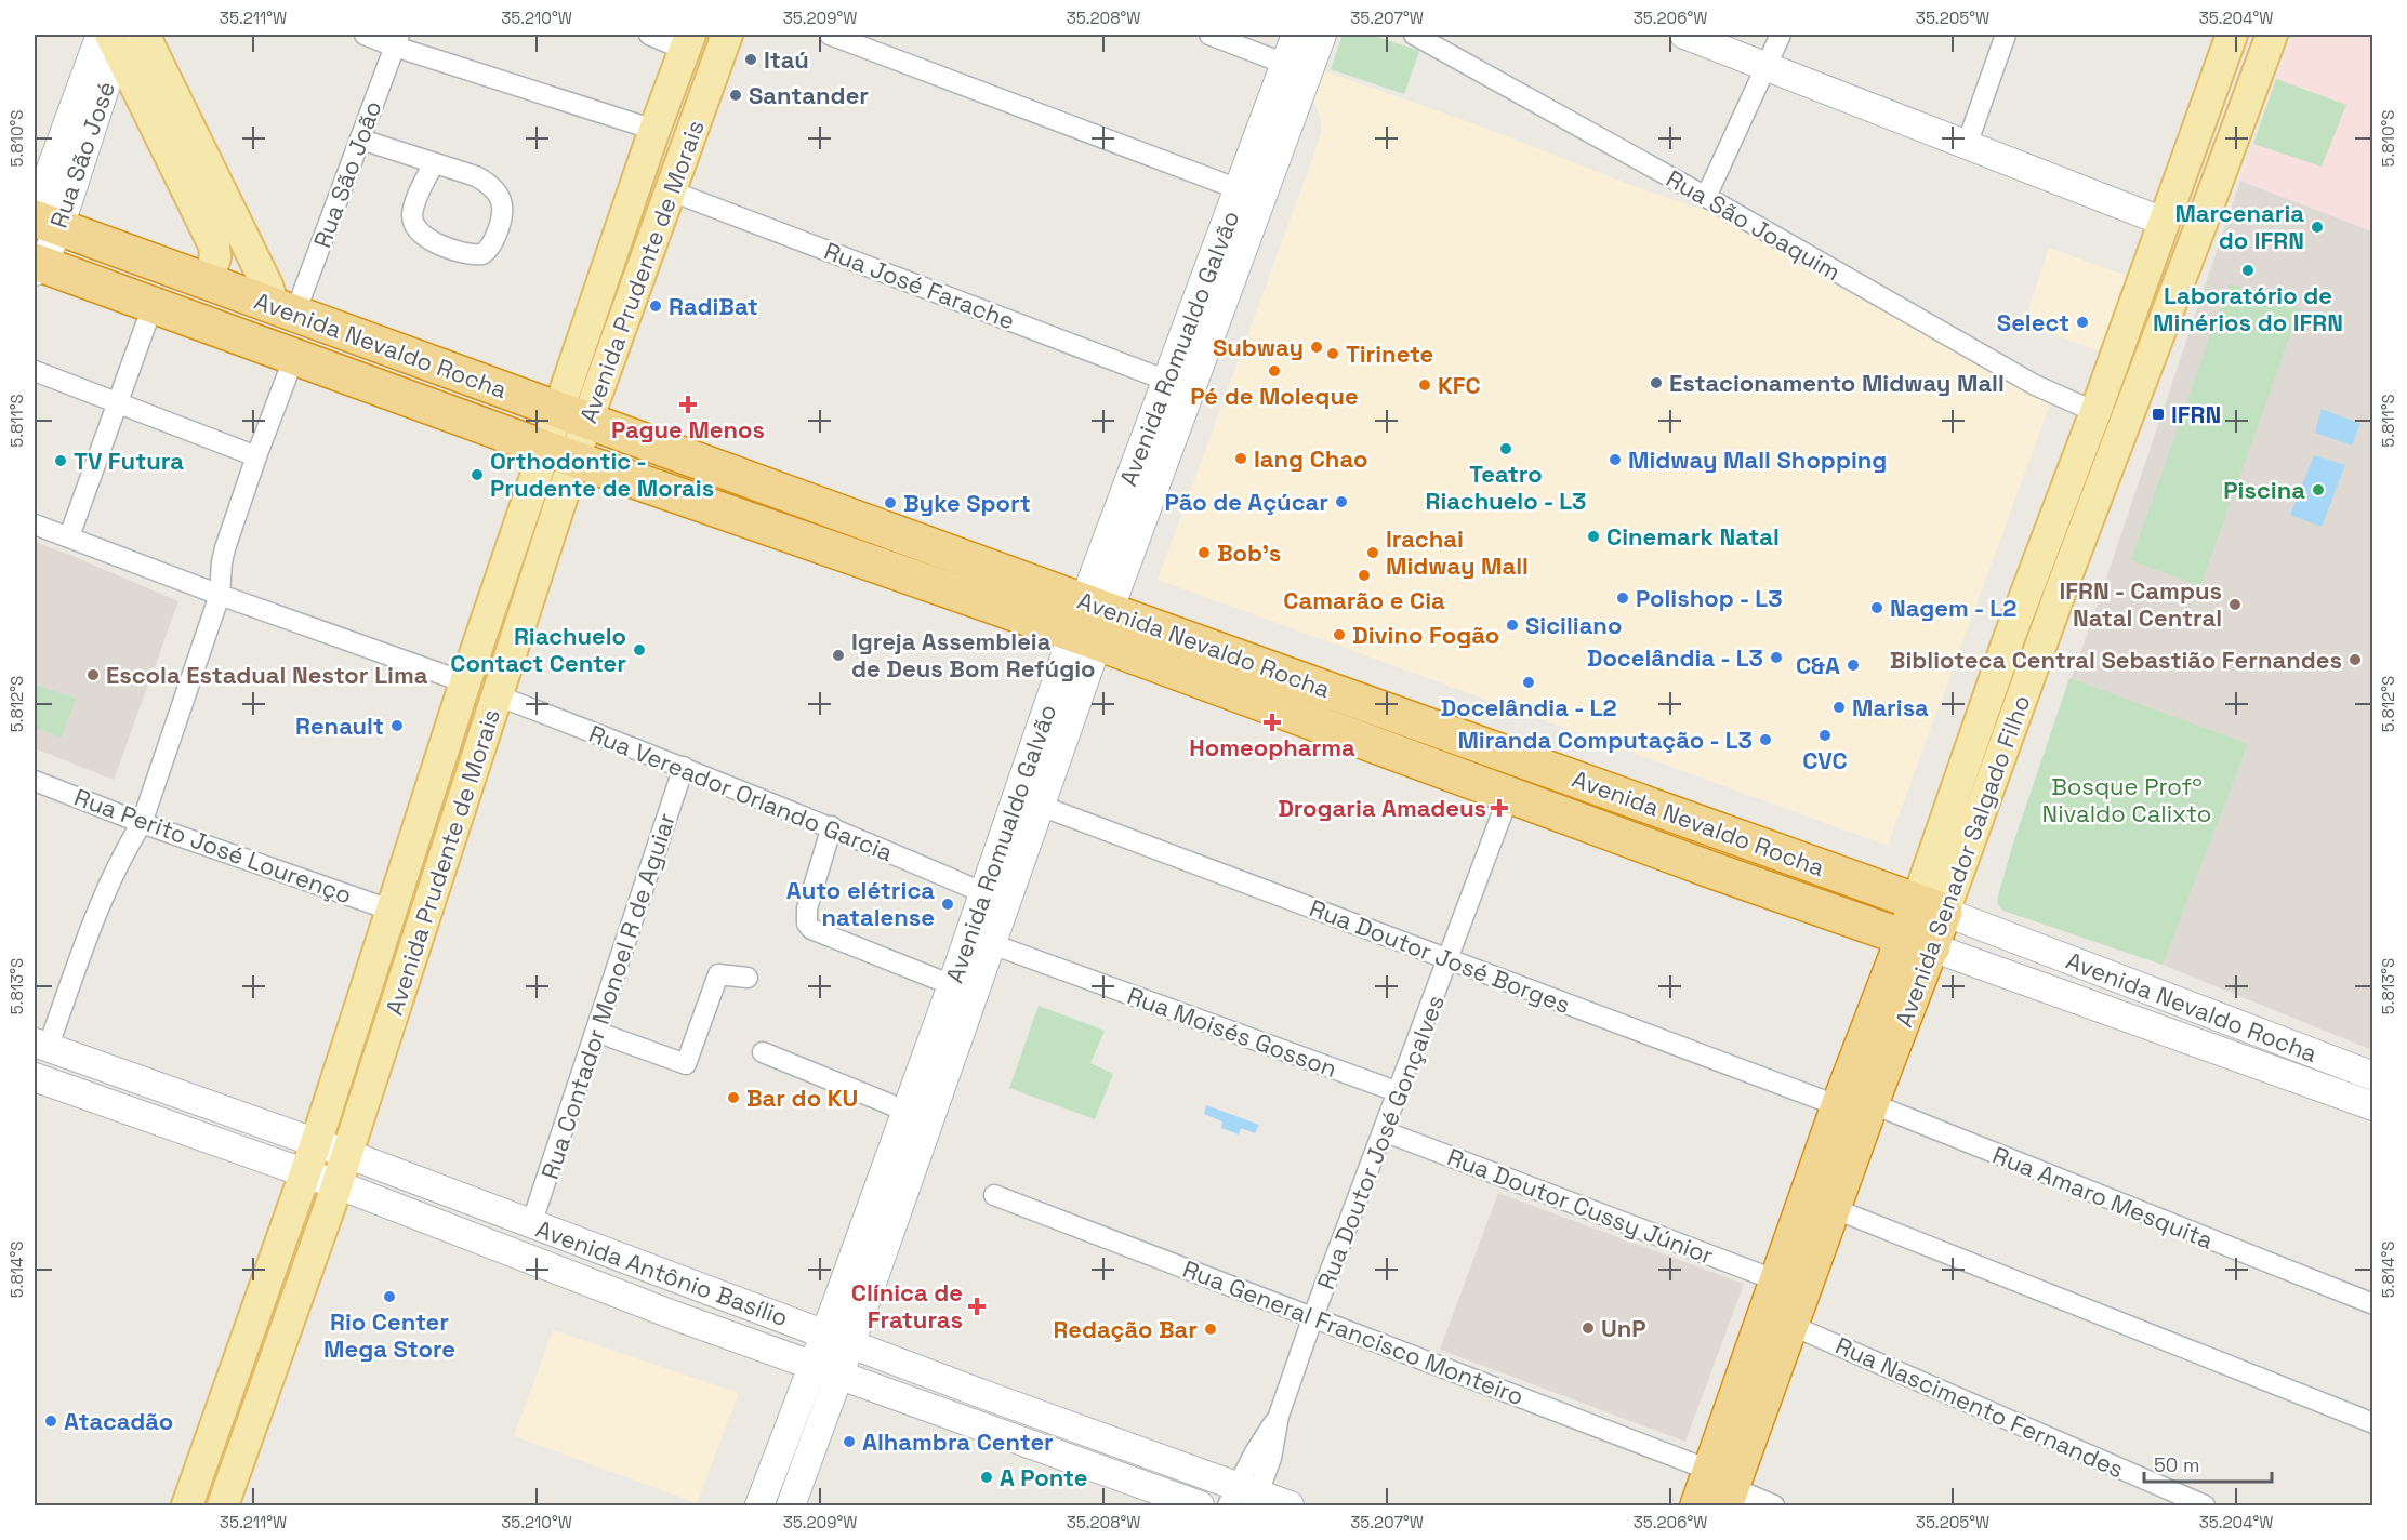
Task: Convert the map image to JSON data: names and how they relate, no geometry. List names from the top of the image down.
{
  "streets": {
    "highway": ["Avenida Nevaldo Rocha", "Avenida Senador Salgado Filho"],
    "main road": [
      "Rua São José",
      "Avenida Prudente de Morais",
      "Avenida Romualdo Galvão",
      "Avenida Antônio Basílio"
    ],
    "street": [
      "Rua São João",
      "Rua São Joaquim",
      "Rua José Farache",
      "Rua Vereador Orlando Garcia",
      "Rua Perito José Lourenço",
      "Rua Doutor José Borges",
      "Rua Contador Monoel R de Aguiar",
      "Rua Moisés Gosson",
      "Rua Doutor José Gonçalves",
      "Rua Amaro Mesquita",
      "Rua Doutor Cussy Júnior",
      "Rua General Francisco Monteiro",
      "Rua Nascimento Fernandes"
    ]
  },
  "crossings": [
    ["Rua São José", "Avenida Nevaldo Rocha"],
    ["Rua São João", "Avenida Nevaldo Rocha"],
    ["Rua São Joaquim", "Avenida Senador Salgado Filho"],
    ["Avenida Prudente de Morais", "Rua José Farache"],
    ["Avenida Prudente de Morais", "Avenida Nevaldo Rocha"],
    ["Avenida Prudente de Morais", "Rua Vereador Orlando Garcia"],
    ["Avenida Prudente de Morais", "Rua Perito José Lourenço"],
    ["Avenida Prudente de Morais", "Avenida Antônio Basílio"],
    ["Rua José Farache", "Avenida Romualdo Galvão"],
    ["Avenida Nevaldo Rocha", "Avenida Romualdo Galvão"],
    ["Avenida Nevaldo Rocha", "Avenida Senador Salgado Filho"],
    ["Avenida Nevaldo Rocha", "Rua Doutor José Gonçalves"],
    ["Avenida Romualdo Galvão", "Rua Vereador Orlando Garcia"],
    ["Avenida Romualdo Galvão", "Rua Doutor José Borges"],
    ["Avenida Romualdo Galvão", "Rua Moisés Gosson"],
    ["Avenida Romualdo Galvão", "Avenida Antônio Basílio"],
    ["Rua Vereador Orlando Garcia", "Rua Contador Monoel R de Aguiar"],
    ["Avenida Senador Salgado Filho", "Rua Doutor José Borges"],
    ["Avenida Senador Salgado Filho", "Rua Amaro Mesquita"],
    ["Avenida Senador Salgado Filho", "Rua Doutor Cussy Júnior"],
    ["Avenida Senador Salgado Filho", "Rua General Francisco Monteiro"],
    ["Avenida Senador Salgado Filho", "Rua Nascimento Fernandes"],
    ["Rua Doutor José Borges", "Rua Doutor José Gonçalves"],
    ["Rua Doutor José Borges", "Rua Amaro Mesquita"],
    ["Rua Contador Monoel R de Aguiar", "Avenida Antônio Basílio"],
    ["Rua Moisés Gosson", "Rua Doutor José Gonçalves"],
    ["Rua Doutor José Gonçalves", "Rua Doutor Cussy Júnior"],
    ["Rua Doutor José Gonçalves", "Avenida Antônio Basílio"],
    ["Rua Doutor José Gonçalves", "Rua General Francisco Monteiro"]
  ],
  "parks": ["Bosque Profº Nivaldo Calixto"],
  "places": {
    "other": [
      "Itaú",
      "Santander",
      "Marcenaria do IFRN",
      "Laboratório de Minérios do IFRN",
      "RadiBat",
      "Select",
      "Subway",
      "Tirinete",
      "Pé de Moleque",
      "Estacionamento Midway Mall",
      "KFC",
      "Teatro Riachuelo - L3",
      "Iang Chao",
      "Midway Mall Shopping",
      "TV Futura",
      "Orthodontic - Prudente de Morais",
      "Piscina",
      "Pão de Açúcar",
      "Byke Sport",
      "Cinemark Natal",
      "Bob's",
      "Irachai Midway Mall",
      "Camarão e Cia",
      "Polishop - L3",
      "IFRN - Campus Natal Central",
      "Nagem - L2",
      "Siciliano",
      "Divino Fogão",
      "Riachuelo Contact Center",
      "Igreja Assembleia de Deus Bom Refúgio",
      "Docelândia - L3",
      "Biblioteca Central Sebastião Fernandes",
      "C&A",
      "Escola Estadual Nestor Lima",
      "Docelândia - L2",
      "Marisa",
      "Renault",
      "CVC",
      "Miranda Computação - L3",
      "Auto elétrica natalense",
      "Bar do KU",
      "Rio Center Mega Store",
      "UnP",
      "Redação Bar",
      "Atacadão",
      "Alhambra Center",
      "A Ponte"
    ],
    "health": [
      "Pague Menos",
      "Homeopharma",
      "Drogaria Amadeus",
      "Clínica de Fraturas"
    ],
    "transit": ["IFRN"]
  },
  "scale_bar": "50 m",
  "coordinates": [
    "35.211°W",
    "35.210°W",
    "35.209°W",
    "35.208°W",
    "35.207°W",
    "35.206°W",
    "35.205°W",
    "35.204°W",
    "5.810°S",
    "5.811°S",
    "5.812°S",
    "5.813°S",
    "5.814°S"
  ]
}
